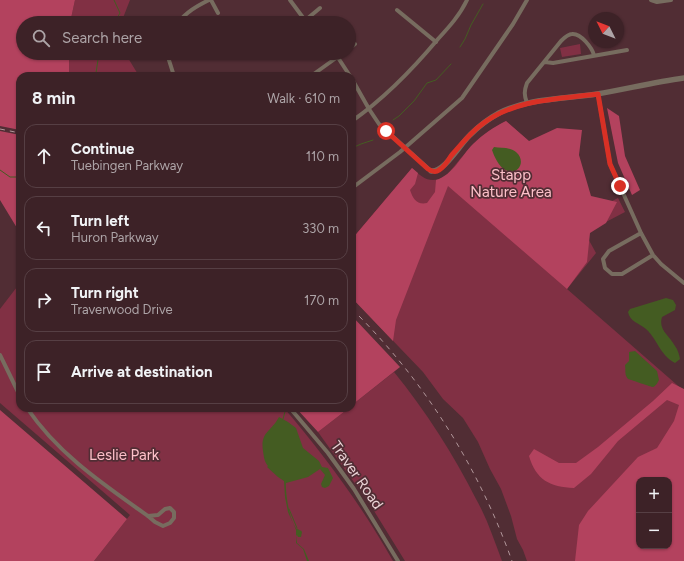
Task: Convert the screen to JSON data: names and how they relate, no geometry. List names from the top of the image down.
{
  "streets": {
    "street": ["Traver Road"]
  },
  "parks": ["Stapp Nature Area", "Leslie Park"],
  "north": "top left",
  "page": {
    "search": "Search here",
    "heading": ["8 min", "Walk · 610 m"],
    "list": [
      ["Continue", "Tuebingen Parkway", "110 m"],
      ["Turn left", "Huron Parkway", "330 m"],
      ["Turn right", "Traverwood Drive", "170 m"],
      "Arrive at destination"
    ],
    "map_buttons": ["+", "−"]
  }
}
